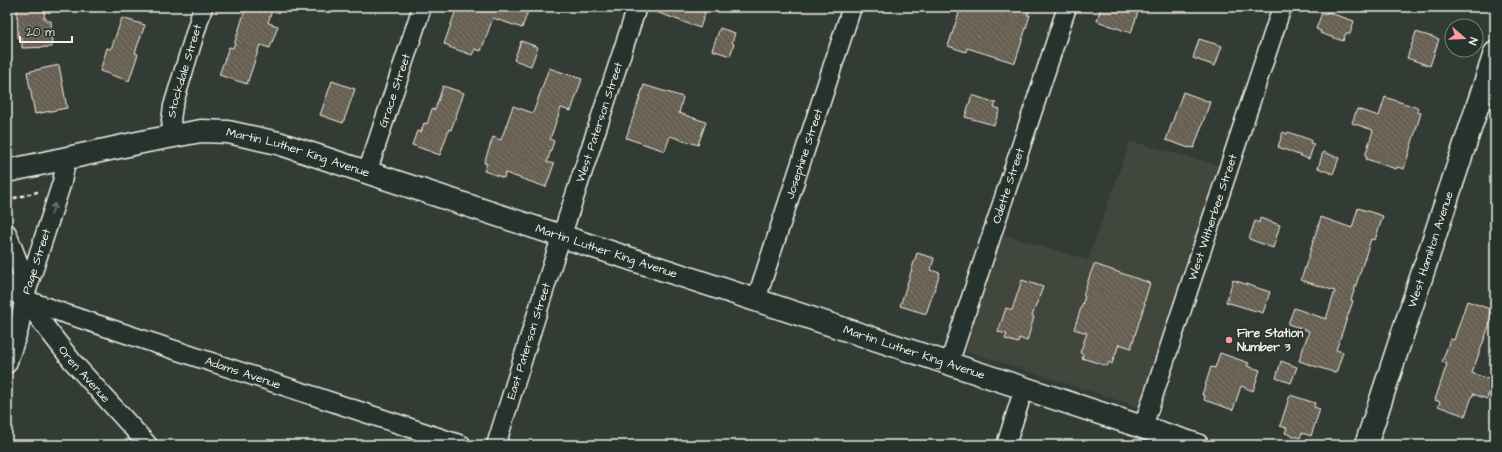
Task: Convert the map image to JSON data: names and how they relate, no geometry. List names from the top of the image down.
{
  "streets": {
    "street": [
      "Stockdale Street",
      "Grace Street",
      "West Paterson Street",
      "Martin Luther King Avenue",
      "Josephine Street",
      "Odette Street",
      "West Witherbee Street",
      "West Hamilton Avenue",
      "Page Street",
      "East Paterson Street",
      "Oren Avenue",
      "Adams Avenue"
    ]
  },
  "crossings": [
    ["Stockdale Street", "Martin Luther King Avenue"],
    ["Grace Street", "Martin Luther King Avenue"],
    ["West Paterson Street", "Martin Luther King Avenue"],
    ["West Paterson Street", "East Paterson Street"],
    ["Martin Luther King Avenue", "Josephine Street"],
    ["Martin Luther King Avenue", "Odette Street"],
    ["Martin Luther King Avenue", "West Witherbee Street"],
    ["Martin Luther King Avenue", "Page Street"],
    ["Martin Luther King Avenue", "East Paterson Street"],
    ["Page Street", "Oren Avenue"],
    ["Page Street", "Adams Avenue"],
    ["Oren Avenue", "Adams Avenue"]
  ],
  "one_way": ["Page Street"],
  "places": ["Fire Station Number 3"],
  "scale_bar": "20 m",
  "north": "right"
}
